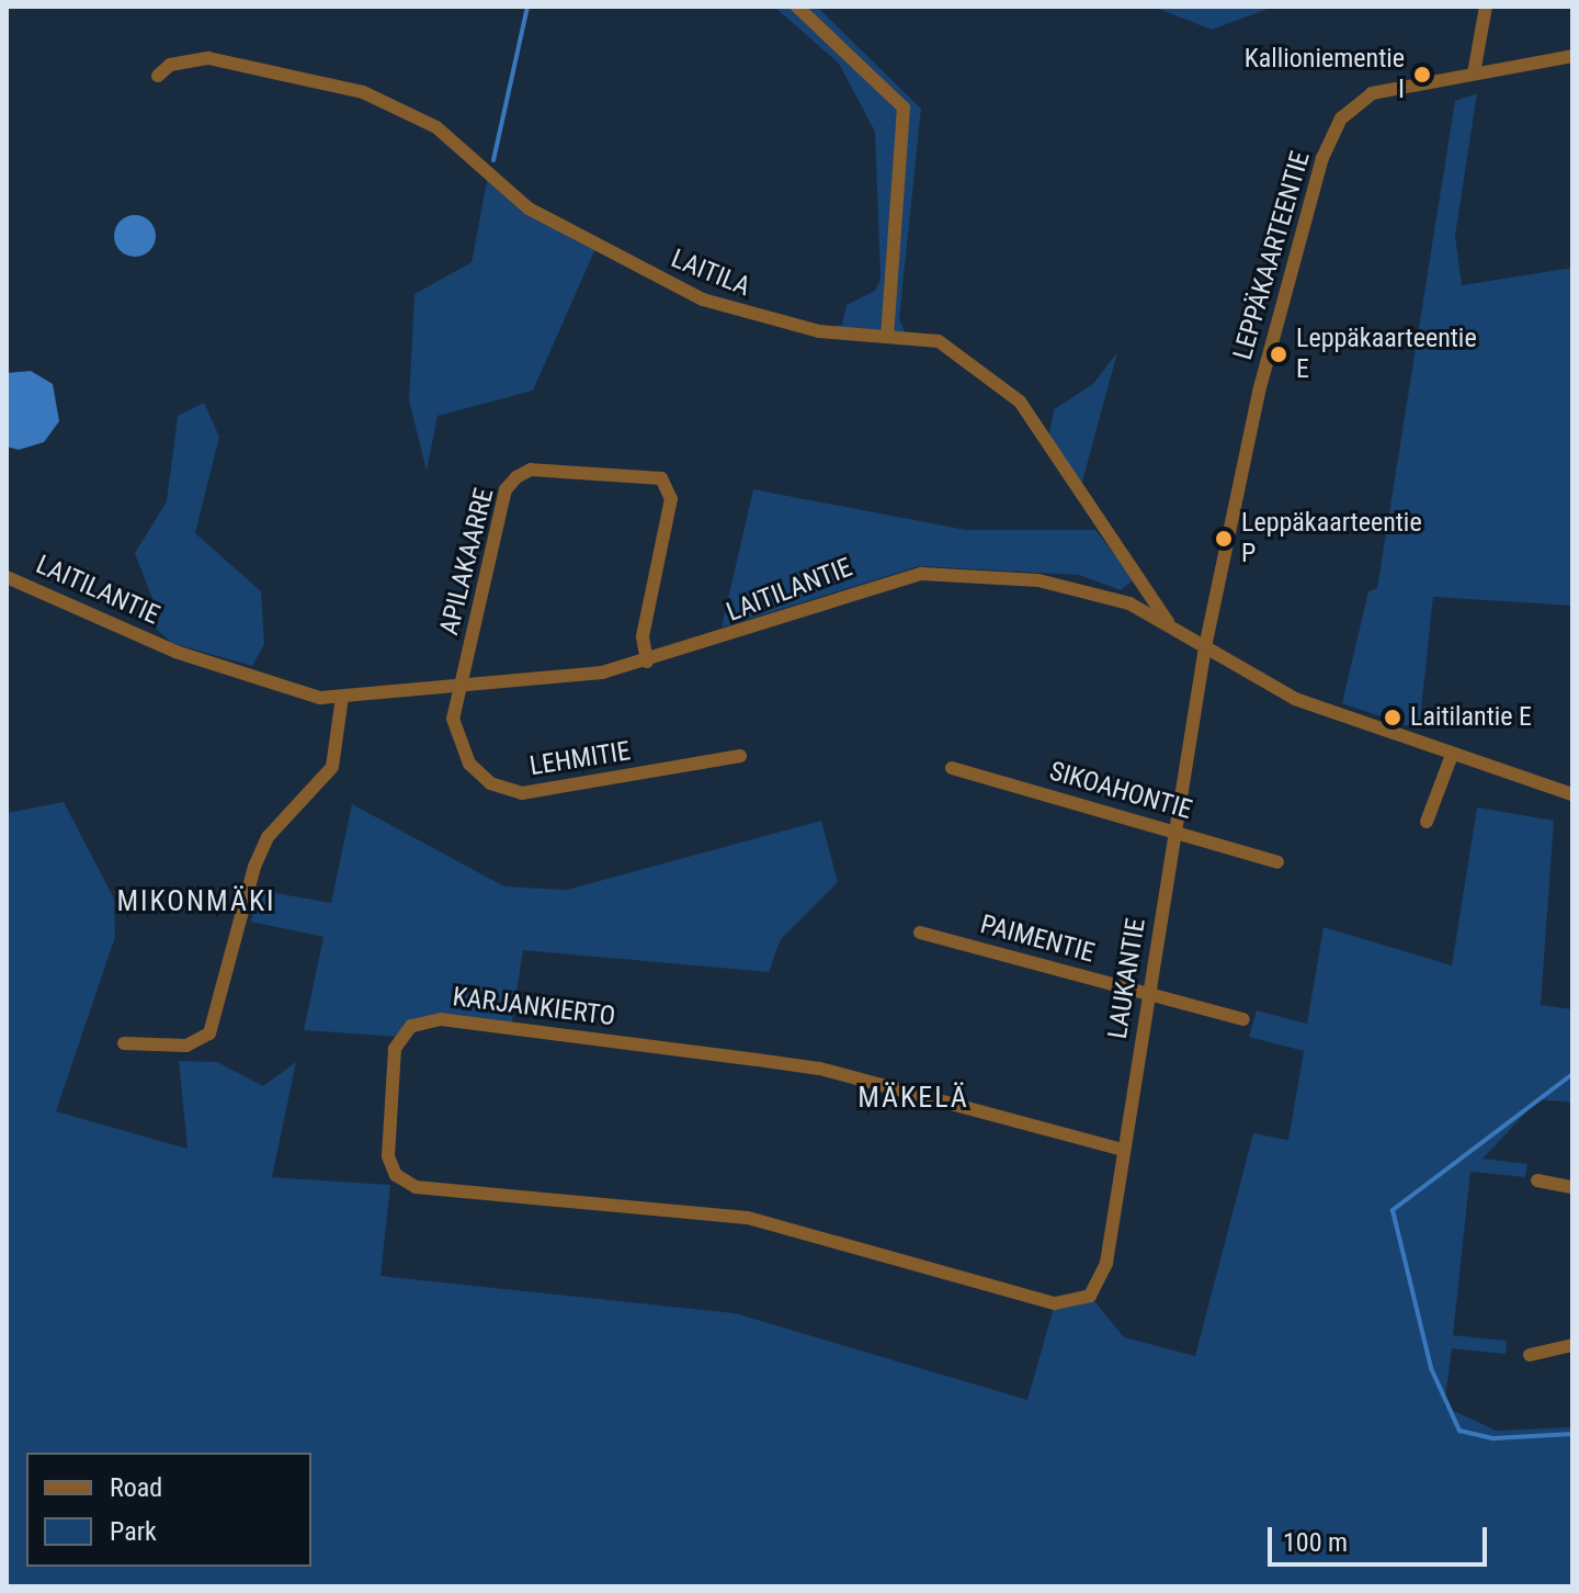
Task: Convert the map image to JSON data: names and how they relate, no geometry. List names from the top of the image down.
{
  "streets": {
    "street": [
      "LEPPÄKAARTEENTIE",
      "LAITILA",
      "APILAKAARRE",
      "LAITILANTIE",
      "LEHMITIE",
      "SIKOAHONTIE",
      "PAIMENTIE",
      "LAUKANTIE",
      "KARJANKIERTO"
    ]
  },
  "crossings": [
    ["LEPPÄKAARTEENTIE", "LAITILANTIE"],
    ["LEPPÄKAARTEENTIE", "LAUKANTIE"],
    ["LAITILA", "LAITILANTIE"],
    ["APILAKAARRE", "LAITILANTIE"],
    ["APILAKAARRE", "LEHMITIE"],
    ["LAITILANTIE", "LEHMITIE"],
    ["LAITILANTIE", "LAUKANTIE"],
    ["SIKOAHONTIE", "LAUKANTIE"],
    ["PAIMENTIE", "LAUKANTIE"],
    ["LAUKANTIE", "KARJANKIERTO"]
  ],
  "districts": ["MIKONMÄKI", "MÄKELÄ"],
  "places": [
    "Kallioniementie I",
    "Leppäkaarteentie E",
    "Leppäkaarteentie P",
    "Laitilantie E"
  ],
  "legend": ["Road", "Park"],
  "scale_bar": "100 m"
}
